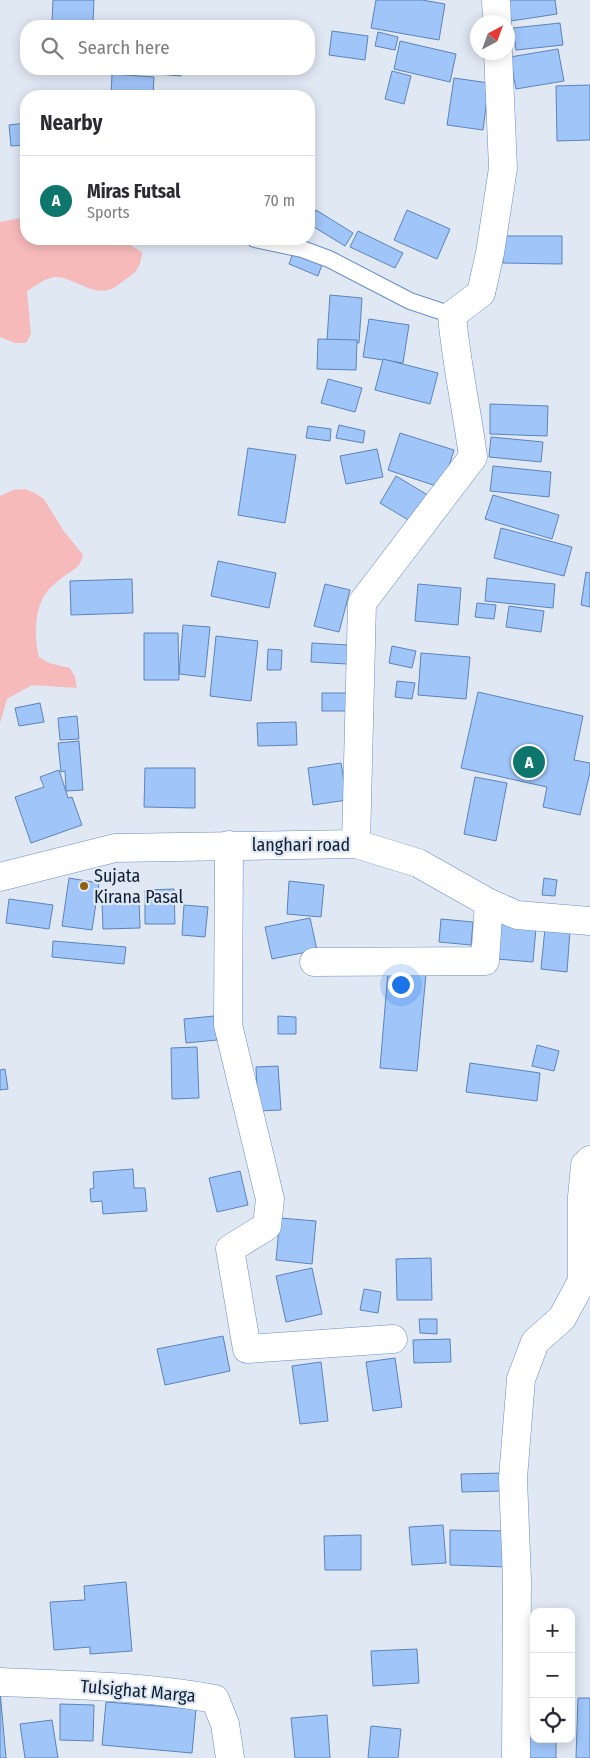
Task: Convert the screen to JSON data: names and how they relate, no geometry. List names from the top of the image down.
{
  "streets": {
    "street": ["langhari road", "Tulsighat Marga"]
  },
  "places": ["Sujata Kirana Pasal"],
  "north": "top right",
  "page": {
    "search": "Search here",
    "heading": "Nearby",
    "list": [
      {
        "mark": "A",
        "name": "Miras Futsal",
        "note": "Sports",
        "value": "70 m"
      }
    ],
    "pins": "A",
    "map_buttons": ["+", "−"]
  }
}
